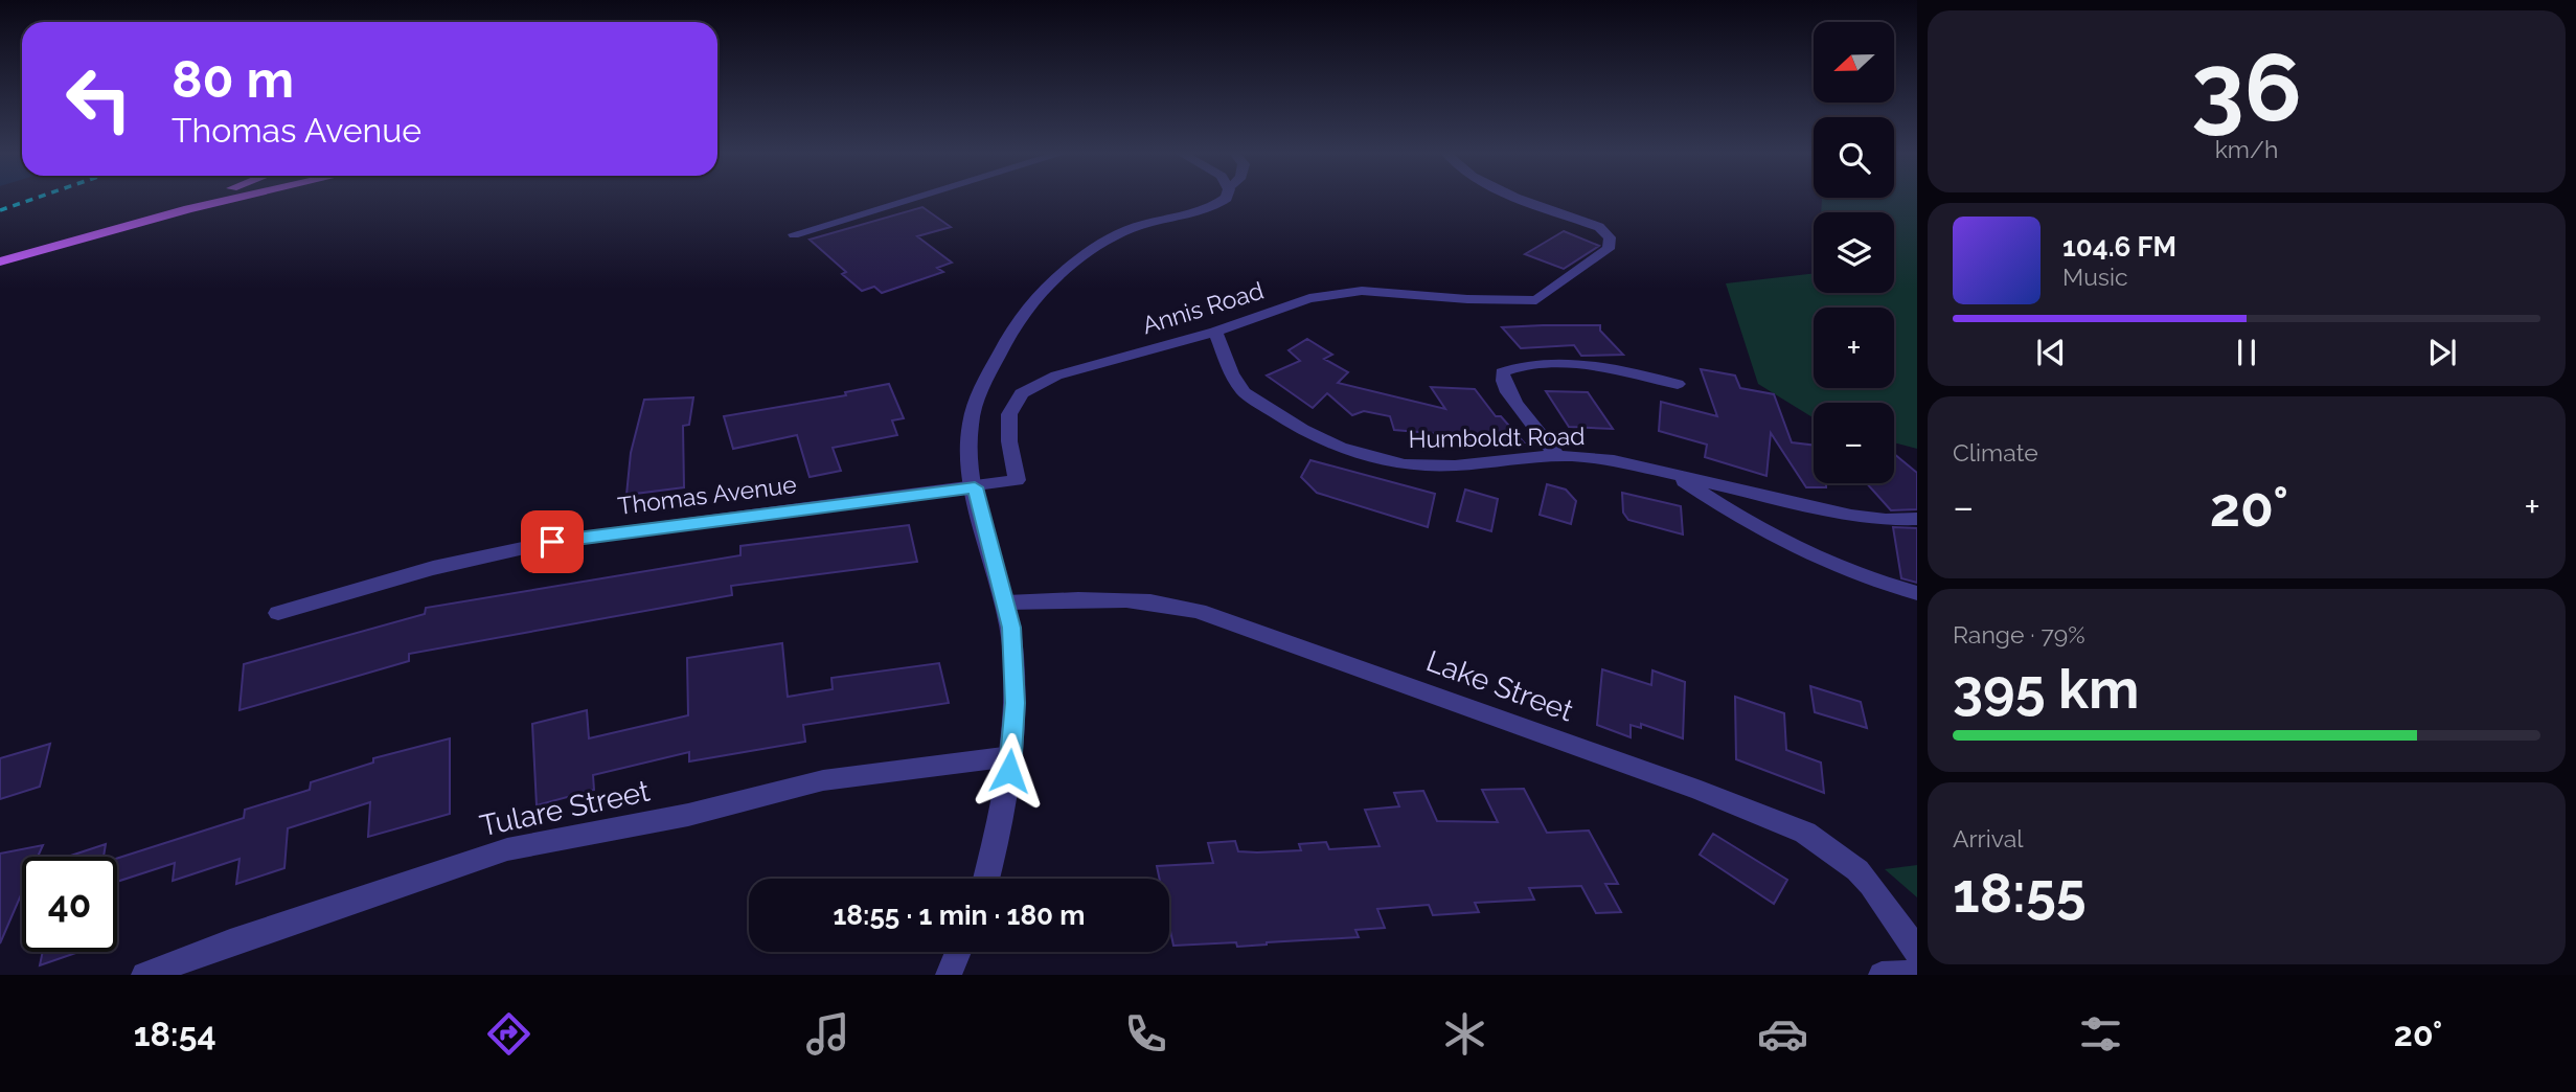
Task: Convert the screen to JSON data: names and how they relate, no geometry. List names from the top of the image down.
{
  "streets": {
    "street": [
      "Annis Road",
      "Humboldt Road",
      "Thomas Avenue",
      "Lake Street",
      "Tulare Street"
    ]
  },
  "crossings": [
    ["Annis Road", "Humboldt Road"],
    ["Annis Road", "Thomas Avenue"]
  ],
  "north": "left",
  "page": {
    "tile": [
      ["36", "km/h"],
      "Climate",
      ["Range · 79%", "395 km"],
      ["Arrival", "18:55"]
    ],
    "map_buttons": ["+", "−"],
    "turn": ["80 m", "Thomas Avenue"],
    "song": ["104.6 FM", "Music"],
    "heat": ["−", "20°", "+"],
    "limit": "40",
    "trip": "18:55 · 1 min · 180 m",
    "tabs": ["18:54", "20°"]
  }
}
